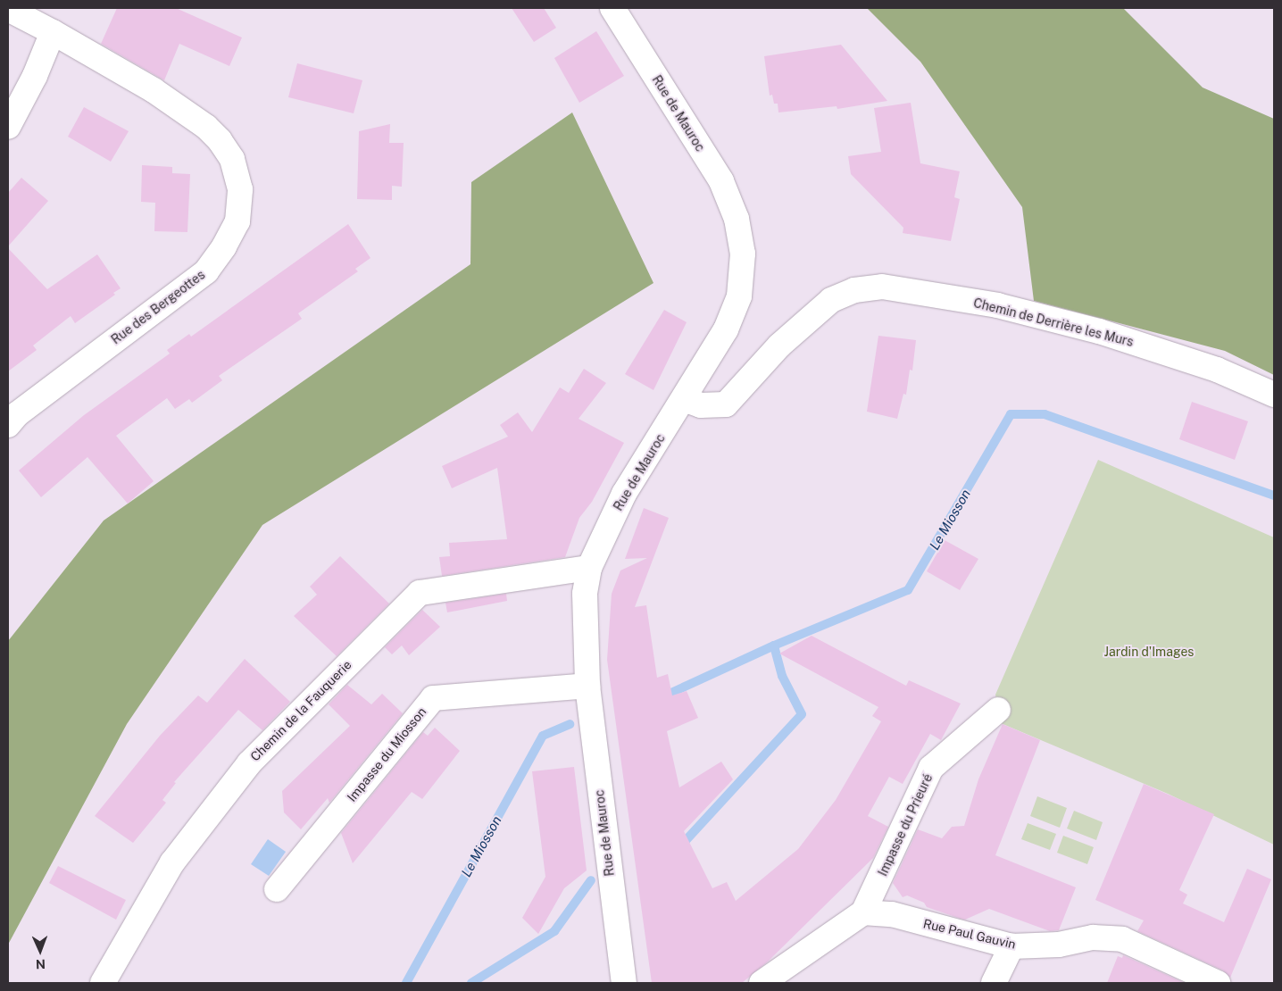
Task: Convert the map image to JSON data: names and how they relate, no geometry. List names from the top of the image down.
{
  "streets": {
    "street": [
      "Rue de Mauroc",
      "Rue des Bergeottes",
      "Chemin de Derrière les Murs",
      "Chemin de la Fauquerie",
      "Impasse du Miosson",
      "Impasse du Prieuré",
      "Rue Paul Gauvin"
    ]
  },
  "crossings": [
    ["Rue de Mauroc", "Chemin de Derrière les Murs"],
    ["Rue de Mauroc", "Chemin de la Fauquerie"],
    ["Rue de Mauroc", "Impasse du Miosson"],
    ["Impasse du Prieuré", "Rue Paul Gauvin"]
  ],
  "water": ["Le Miosson"],
  "parks": ["Jardin d'Images"],
  "north": "bottom"
}
